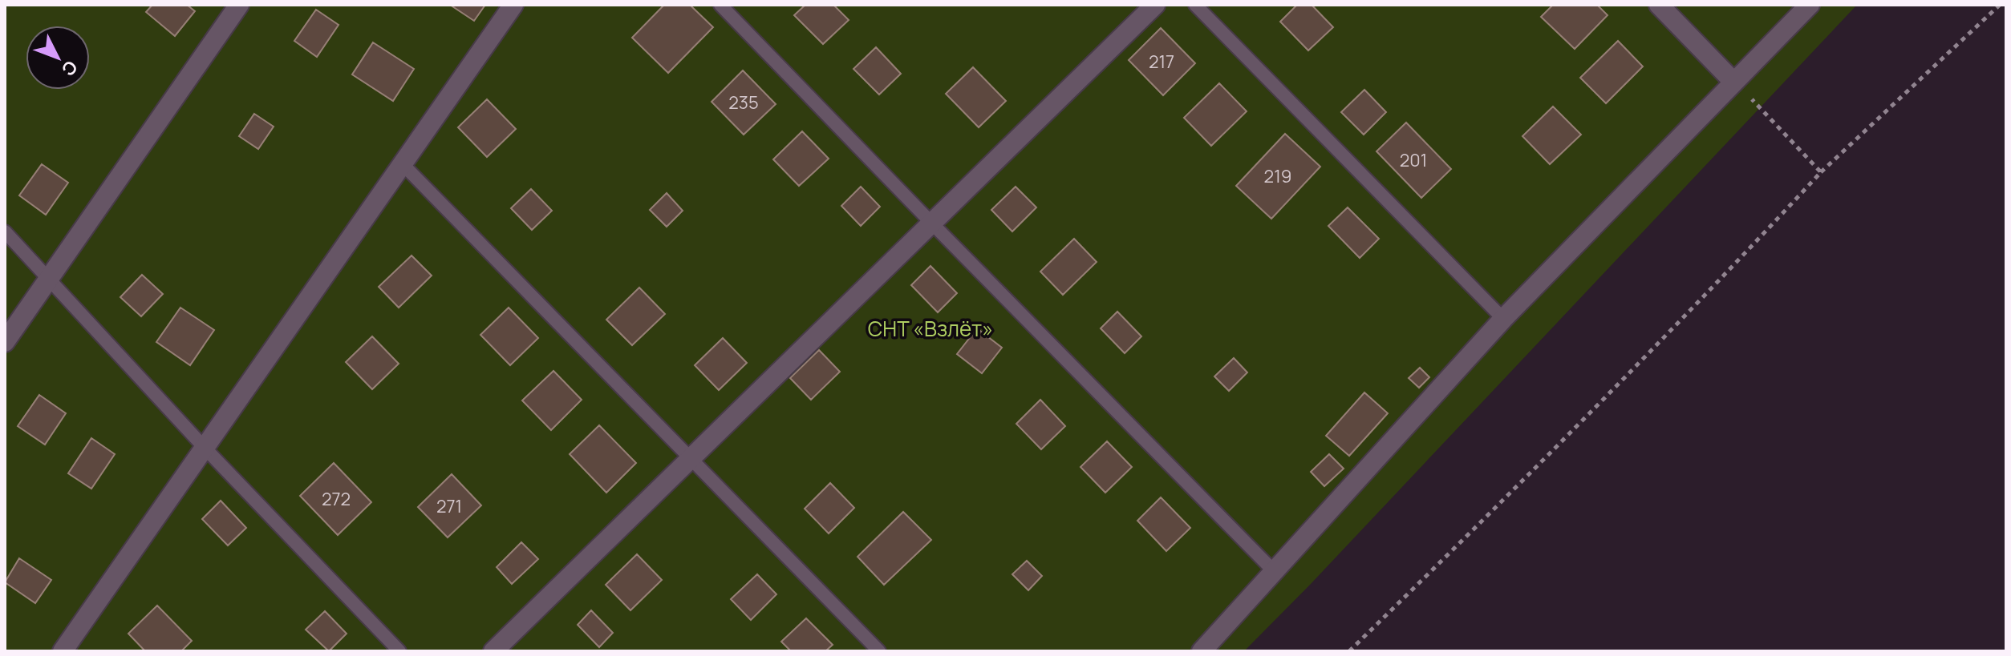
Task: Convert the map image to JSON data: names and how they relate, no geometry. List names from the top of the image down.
{
  "parks": ["СНТ «Взлёт»"],
  "house_numbers": [
    "217",
    "235",
    "201",
    "219",
    "272",
    "271"
  ],
  "north": "bottom right"
}
